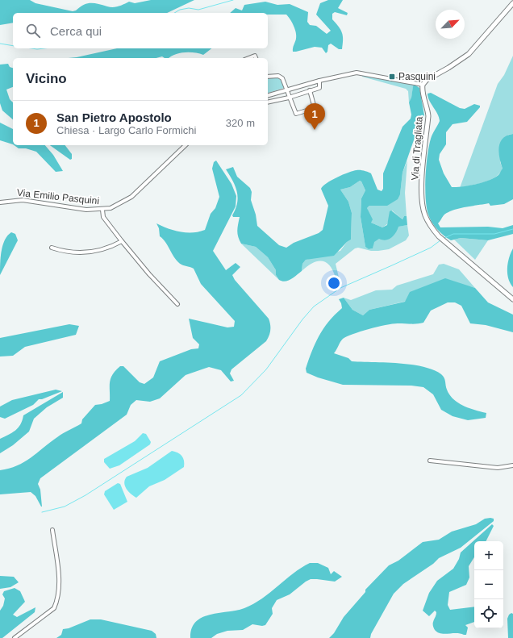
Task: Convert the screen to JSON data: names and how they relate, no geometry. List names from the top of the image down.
{
  "streets": {
    "street": ["Via di Tragliata", "Via Emilio Pasquini"]
  },
  "places": {
    "transit": ["Pasquini"]
  },
  "north": "top right",
  "page": {
    "search": "Cerca qui",
    "heading": "Vicino",
    "list": [
      {
        "mark": "1",
        "name": "San Pietro Apostolo",
        "note": "Chiesa · Largo Carlo Formichi",
        "value": "320 m"
      }
    ],
    "pins": "1",
    "map_buttons": ["+", "−"]
  }
}
